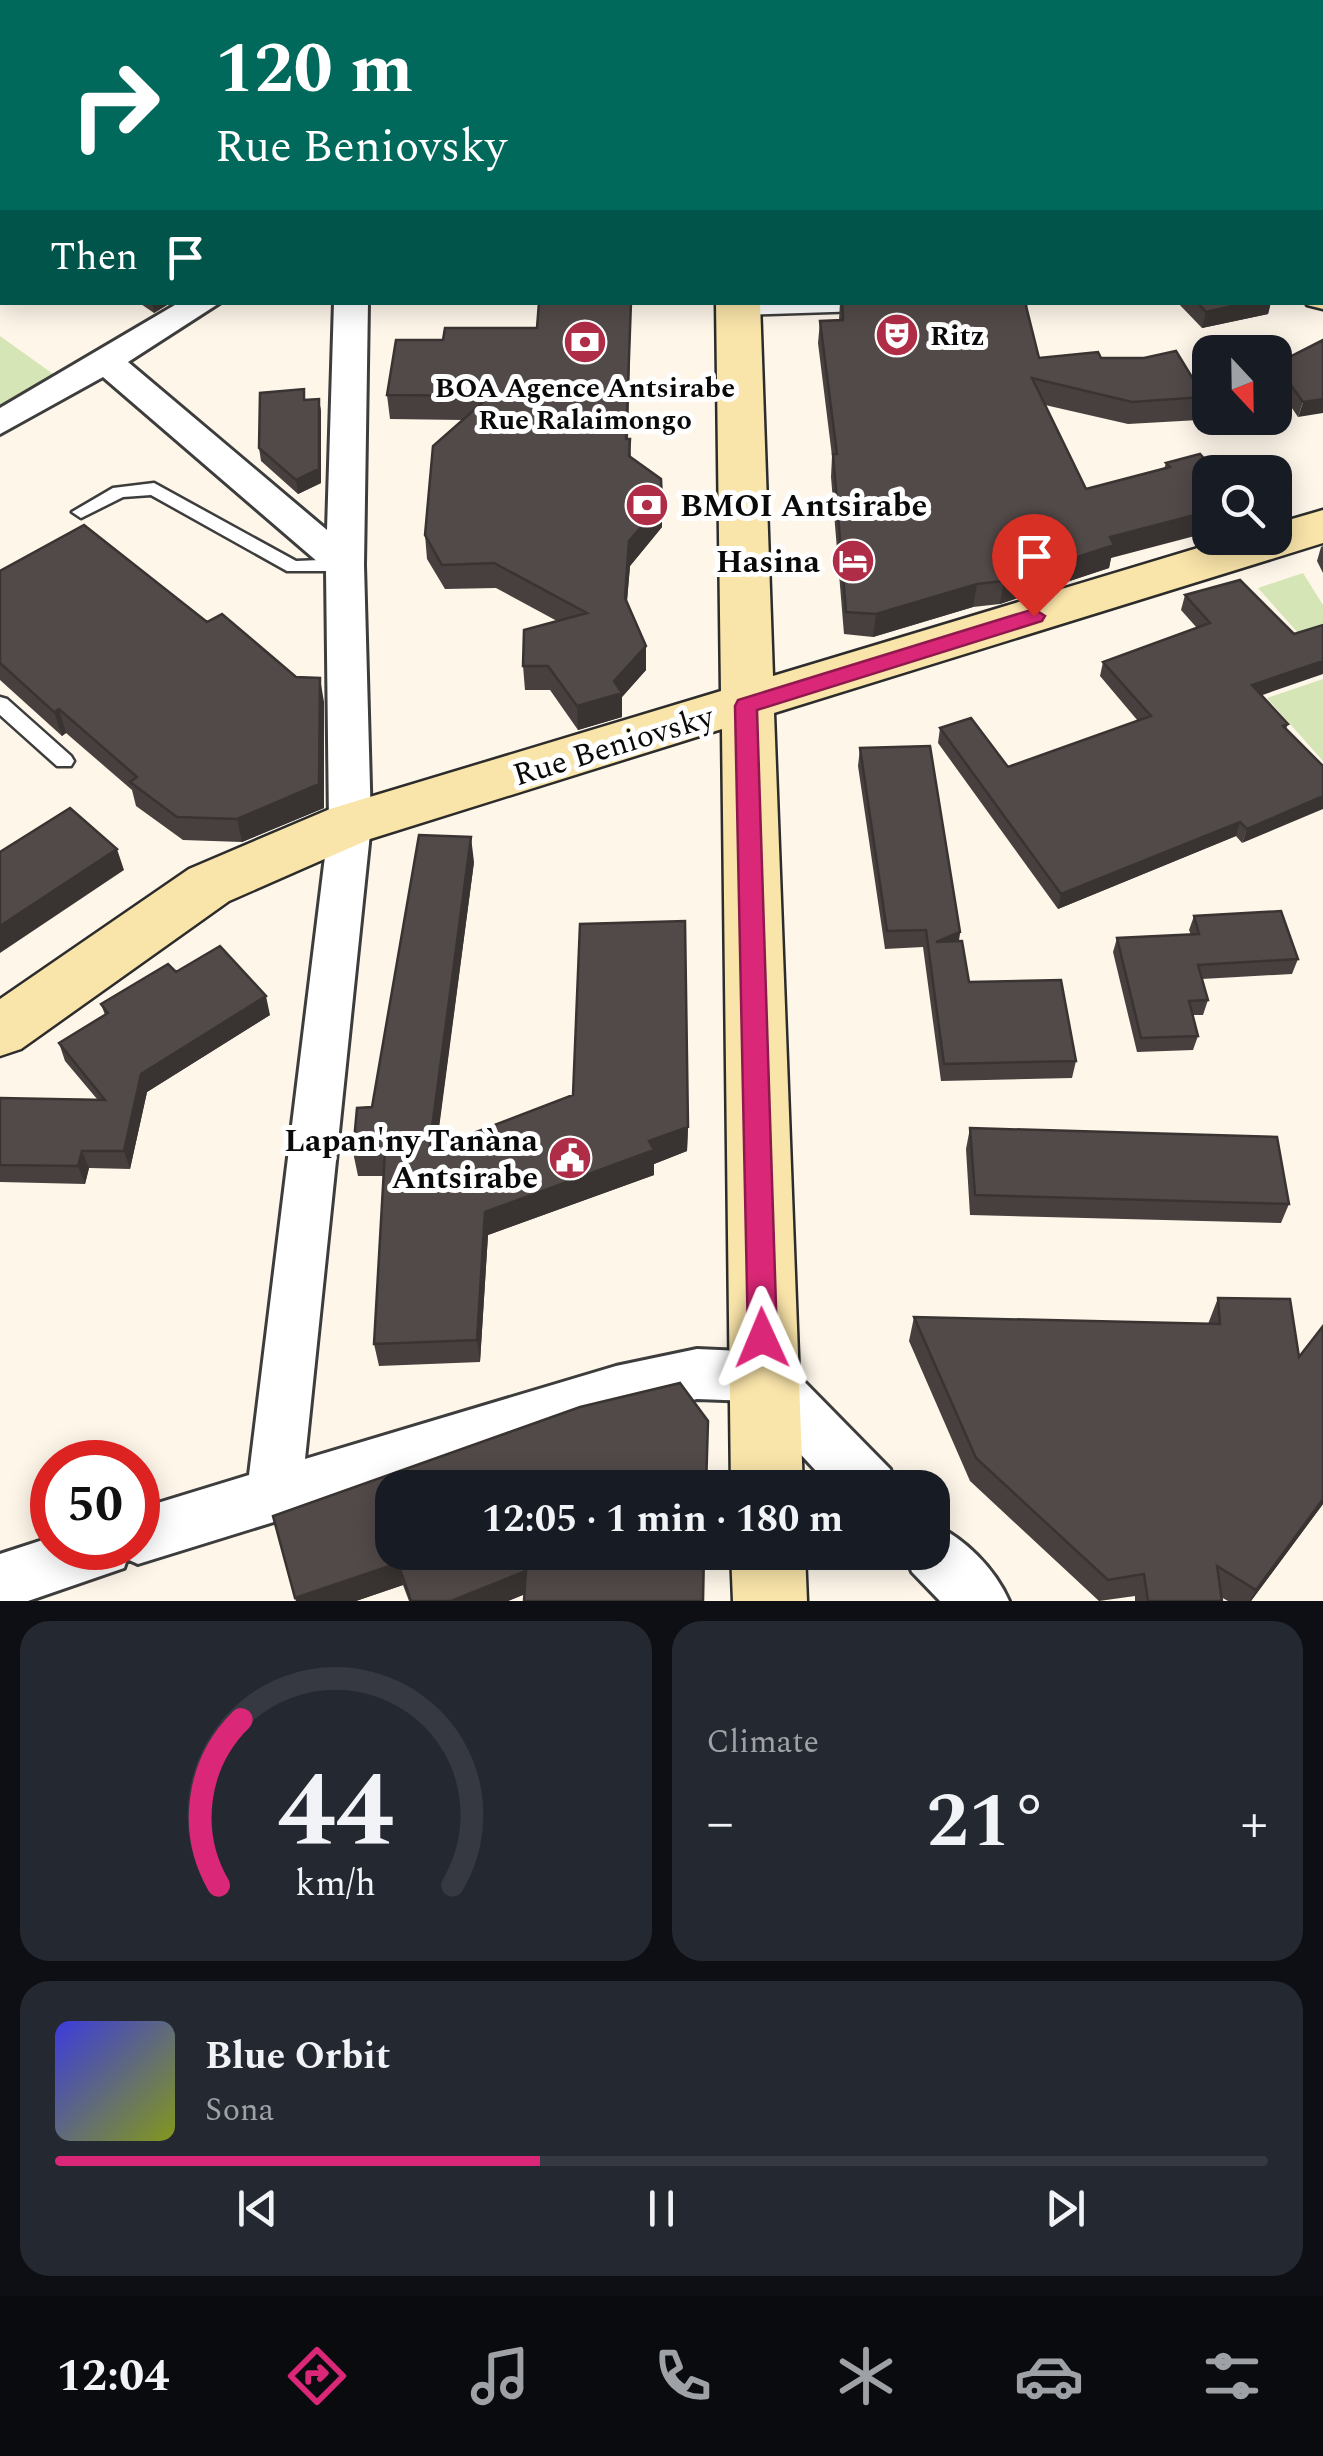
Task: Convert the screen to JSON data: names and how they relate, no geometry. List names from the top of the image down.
{
  "streets": {
    "main road": ["Rue Beniovsky"]
  },
  "places": {
    "theatre": ["Ritz"],
    "bank": ["BOA Agence Antsirabe Rue Ralaimongo", "BMOI Antsirabe"],
    "hotel": ["Hasina"],
    "public building": ["Lapan'ny Tanàna Antsirabe"]
  },
  "north": "bottom",
  "page": {
    "turn": ["120 m", "Rue Beniovsky"],
    "then": "Then",
    "limit": "50",
    "trip": "12:05 · 1 min · 180 m",
    "tile": "Climate",
    "heat": ["−", "21°", "+"],
    "song": ["Blue Orbit", "Sona"],
    "tabs": "12:04",
    "gauge": ["44", "km/h"]
  }
}
